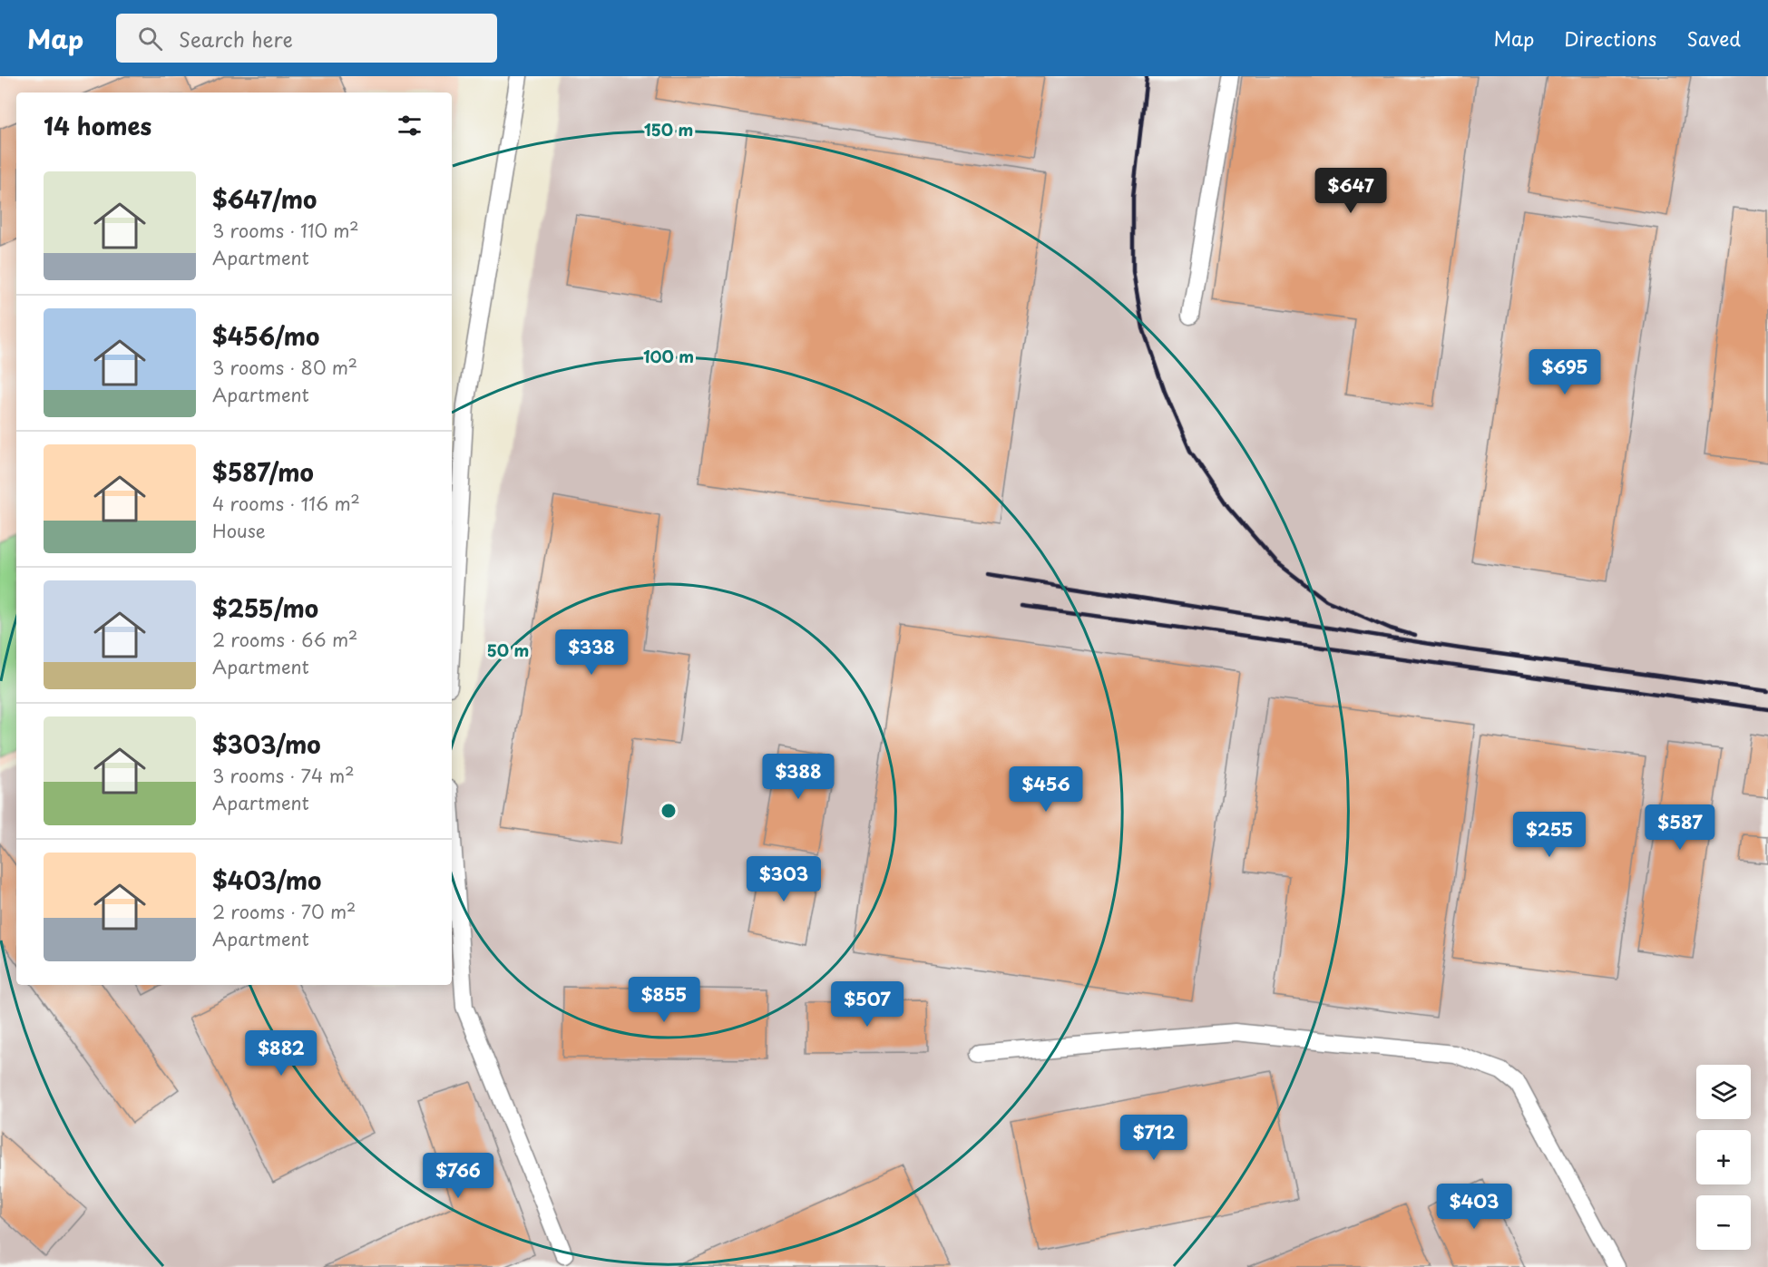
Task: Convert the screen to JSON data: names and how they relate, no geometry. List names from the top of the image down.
{
  "page": {
    "header": "Map",
    "search": "Search here",
    "nav": ["Map", "Directions", "Saved"],
    "heading": "14 homes",
    "list": [
      {
        "name": "$647/mo",
        "note": "3 rooms · 110 m² · Apartment"
      },
      {
        "name": "$456/mo",
        "note": "3 rooms · 80 m² · Apartment"
      },
      {
        "name": "$587/mo",
        "note": "4 rooms · 116 m² · House"
      },
      {
        "name": "$255/mo",
        "note": "2 rooms · 66 m² · Apartment"
      },
      {
        "name": "$303/mo",
        "note": "3 rooms · 74 m² · Apartment"
      },
      {
        "name": "$403/mo",
        "note": "2 rooms · 70 m² · Apartment"
      }
    ],
    "price": [
      "$647",
      "$695",
      "$338",
      "$388",
      "$456",
      "$587",
      "$255",
      "$303",
      "$855",
      "$507",
      "$882",
      "$712",
      "$766",
      "$403"
    ],
    "map_buttons": ["+", "−"]
  },
  "rings": ["150 m", "100 m", "50 m"]
}
